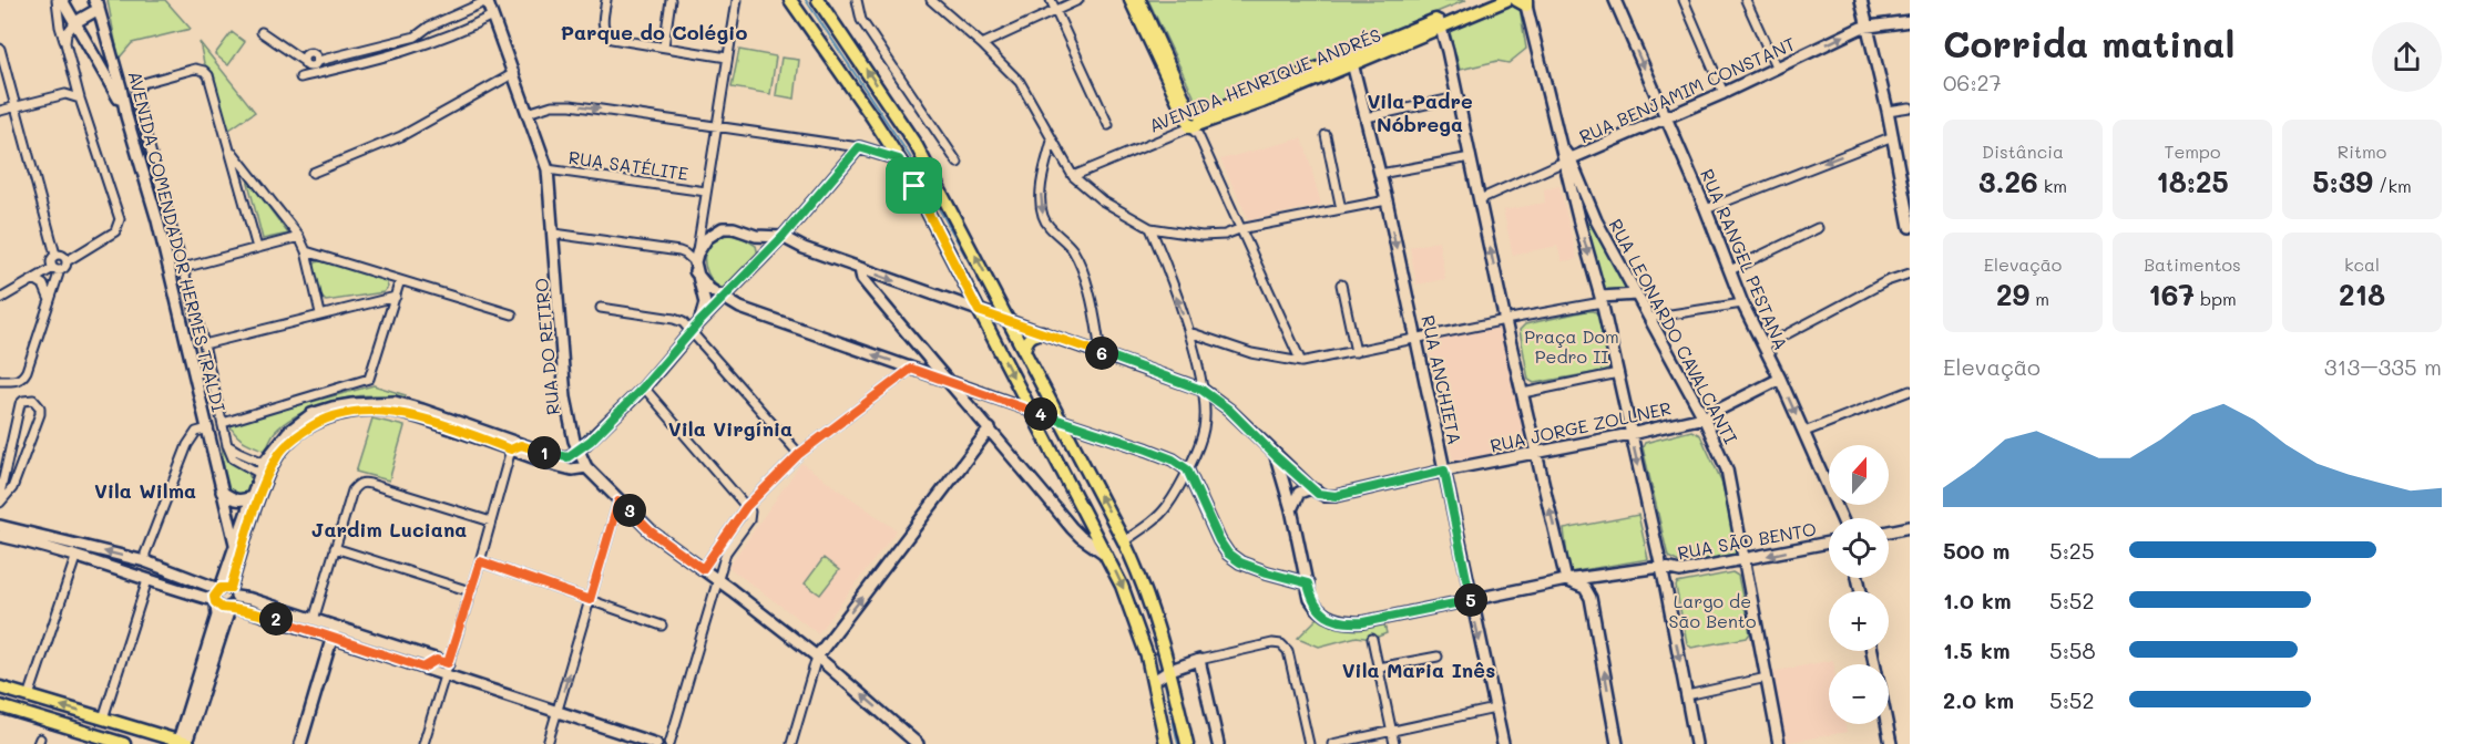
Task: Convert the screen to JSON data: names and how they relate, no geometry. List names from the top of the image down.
{
  "streets": {
    "main road": [
      "AVENIDA HENRIQUE ANDRÉS",
      "RUA BENJAMIM CONSTANT",
      "AVENIDA COMENDADOR HERMES TRALDI",
      "RUA RANGEL PESTANA",
      "RUA LEONARDO CAVALCANTI",
      "RUA DO RETIRO",
      "RUA ANCHIETA",
      "RUA JORGE ZOLLNER",
      "RUA SÃO BENTO"
    ],
    "street": ["RUA SATÉLITE"]
  },
  "crossings": [
    ["AVENIDA HENRIQUE ANDRÉS", "RUA ANCHIETA"],
    ["RUA BENJAMIM CONSTANT", "RUA RANGEL PESTANA"],
    ["RUA BENJAMIM CONSTANT", "RUA LEONARDO CAVALCANTI"],
    ["RUA SATÉLITE", "RUA DO RETIRO"],
    ["RUA RANGEL PESTANA", "RUA JORGE ZOLLNER"],
    ["RUA LEONARDO CAVALCANTI", "RUA JORGE ZOLLNER"],
    ["RUA LEONARDO CAVALCANTI", "RUA SÃO BENTO"],
    ["RUA ANCHIETA", "RUA JORGE ZOLLNER"]
  ],
  "one_way": ["RUA ANCHIETA", "RUA SÃO BENTO"],
  "districts": [
    "Parque do Colégio",
    "Vila Padre Nóbrega",
    "Vila Virgínia",
    "Vila Wilma",
    "Jardim Luciana",
    "Vila Maria Inês"
  ],
  "parks": ["Praça Dom Pedro II", "Largo de São Bento"],
  "north": "top",
  "page": {
    "heading": ["Corrida matinal", "06:27"],
    "stats": [
      ["Distância", "3.26 km"],
      ["Tempo", "18:25"],
      ["Ritmo", "5:39 /km"],
      ["Elevação", "29 m"],
      ["Batimentos", "167 bpm"],
      ["kcal", "218"]
    ],
    "pins": [
      "6",
      "4",
      "1",
      "3",
      "5",
      "2"
    ],
    "chart": ["Elevação", "313–335 m"],
    "map_buttons": ["+", "−"],
    "list": [
      {
        "name": "500 m",
        "note": "5:25"
      },
      {
        "name": "1.0 km",
        "note": "5:52"
      },
      {
        "name": "1.5 km",
        "note": "5:58"
      },
      {
        "name": "2.0 km",
        "note": "5:52"
      }
    ]
  }
}
